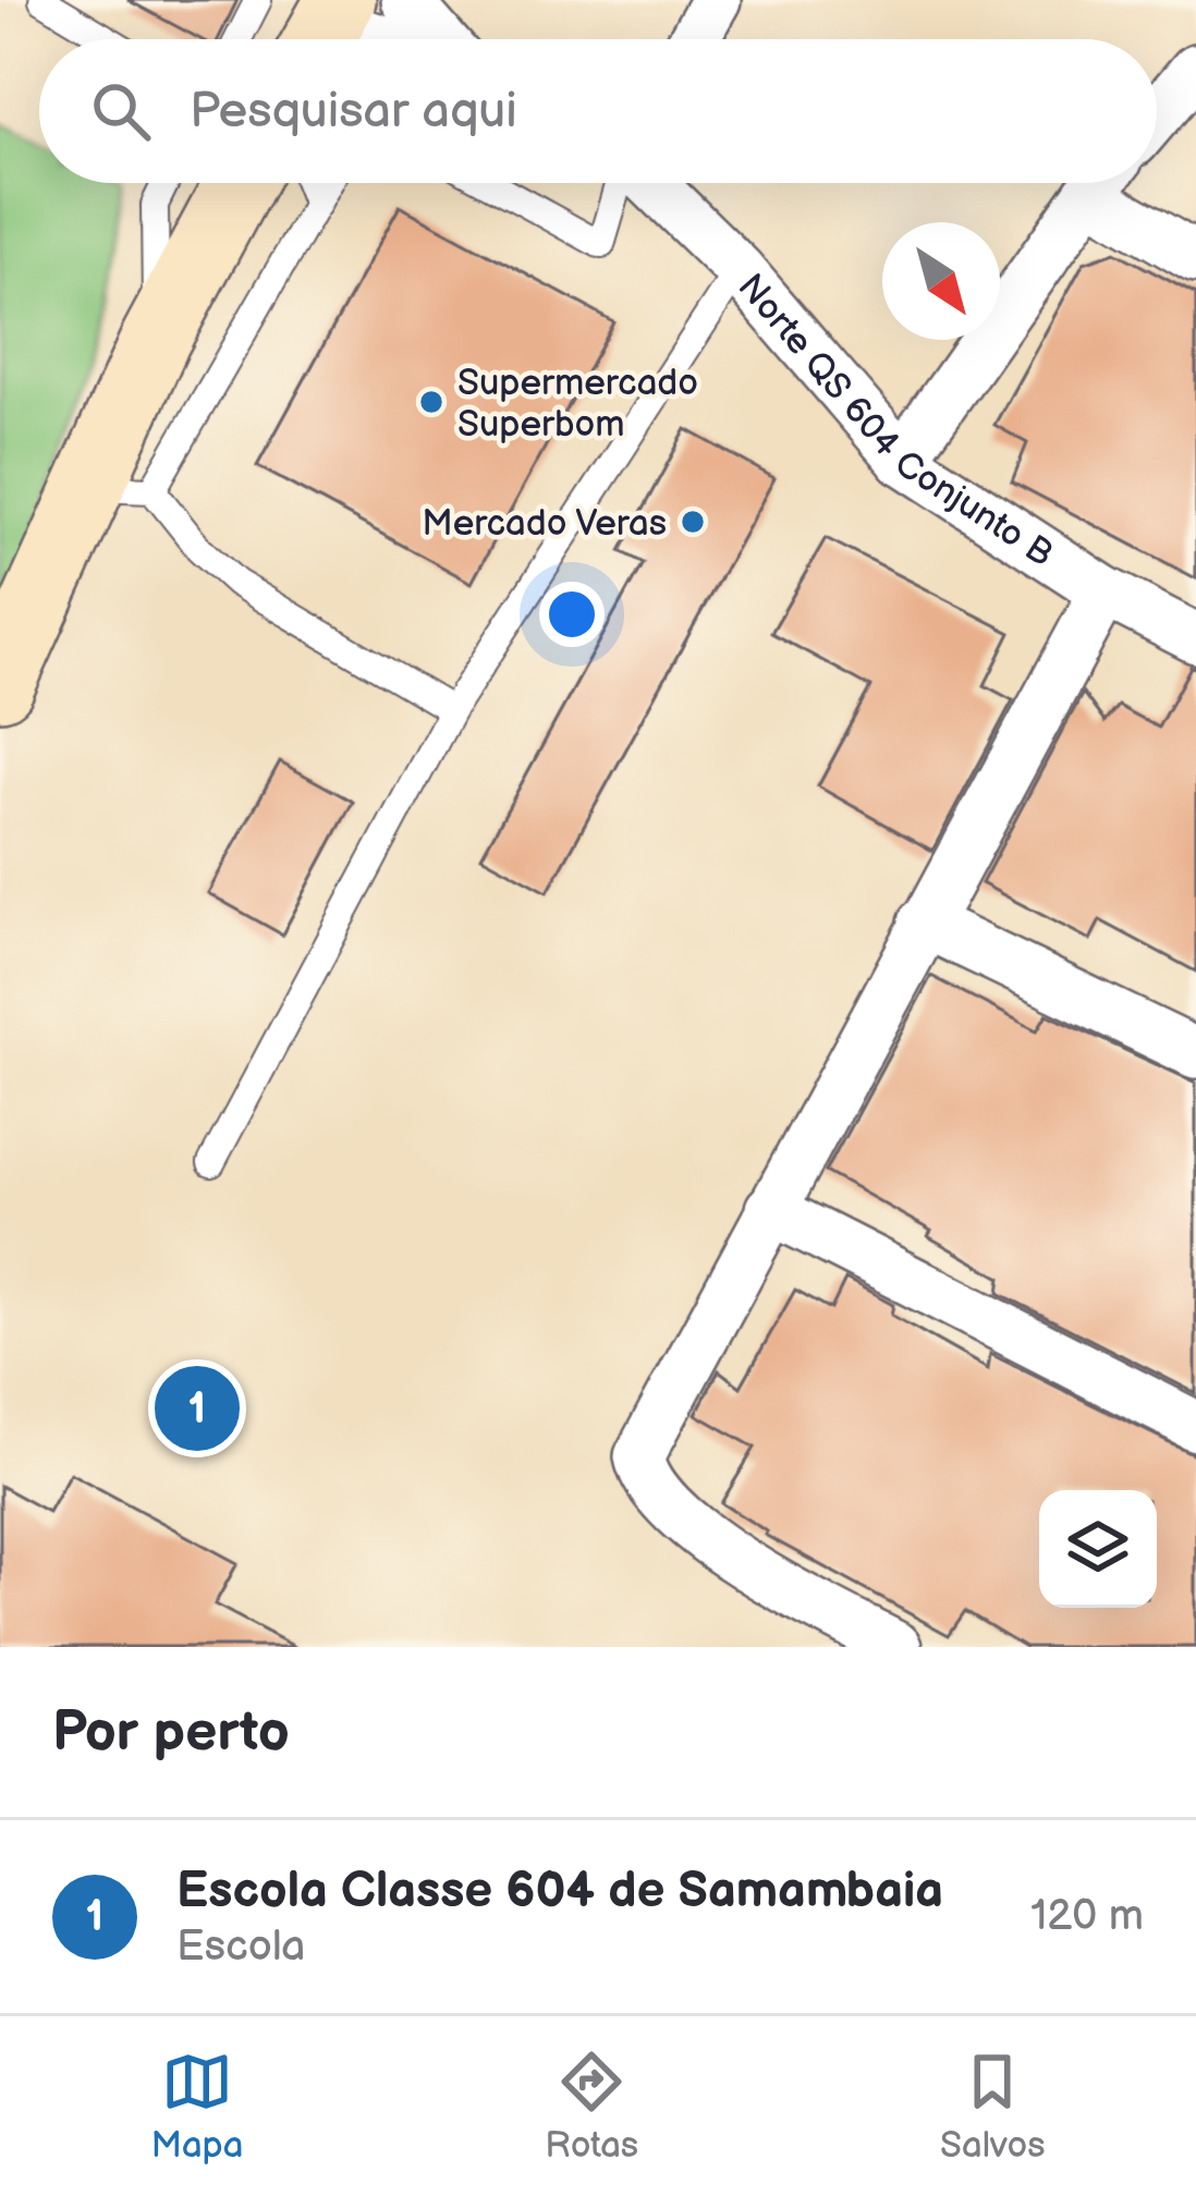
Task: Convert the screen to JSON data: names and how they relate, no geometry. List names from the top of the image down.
{
  "streets": {
    "street": ["Norte QS 604 Conjunto B"]
  },
  "places": ["Supermercado Superbom", "Mercado Veras"],
  "north": "bottom right",
  "page": {
    "search": "Pesquisar aqui",
    "pins": "1",
    "heading": "Por perto",
    "list": [
      {
        "mark": "1",
        "name": "Escola Classe 604 de Samambaia",
        "note": "Escola",
        "value": "120 m"
      }
    ],
    "nav": ["Mapa", "Rotas", "Salvos"]
  }
}
